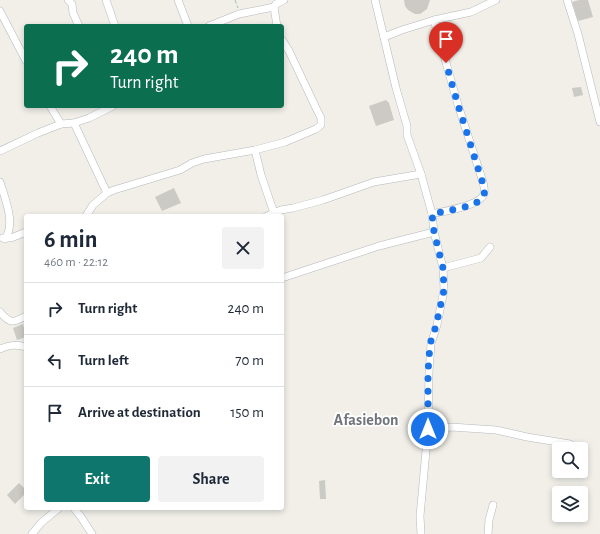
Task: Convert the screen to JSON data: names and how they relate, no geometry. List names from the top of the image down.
{
  "districts": ["Afasiebon"],
  "page": {
    "turn": ["240 m", "Turn right"],
    "heading": ["6 min", "460 m · 22:12"],
    "list": [
      {
        "name": "Turn right",
        "value": "240 m"
      },
      {
        "name": "Turn left",
        "value": "70 m"
      },
      {
        "name": "Arrive at destination",
        "value": "150 m"
      }
    ],
    "buttons": ["Exit", "Share"]
  }
}
